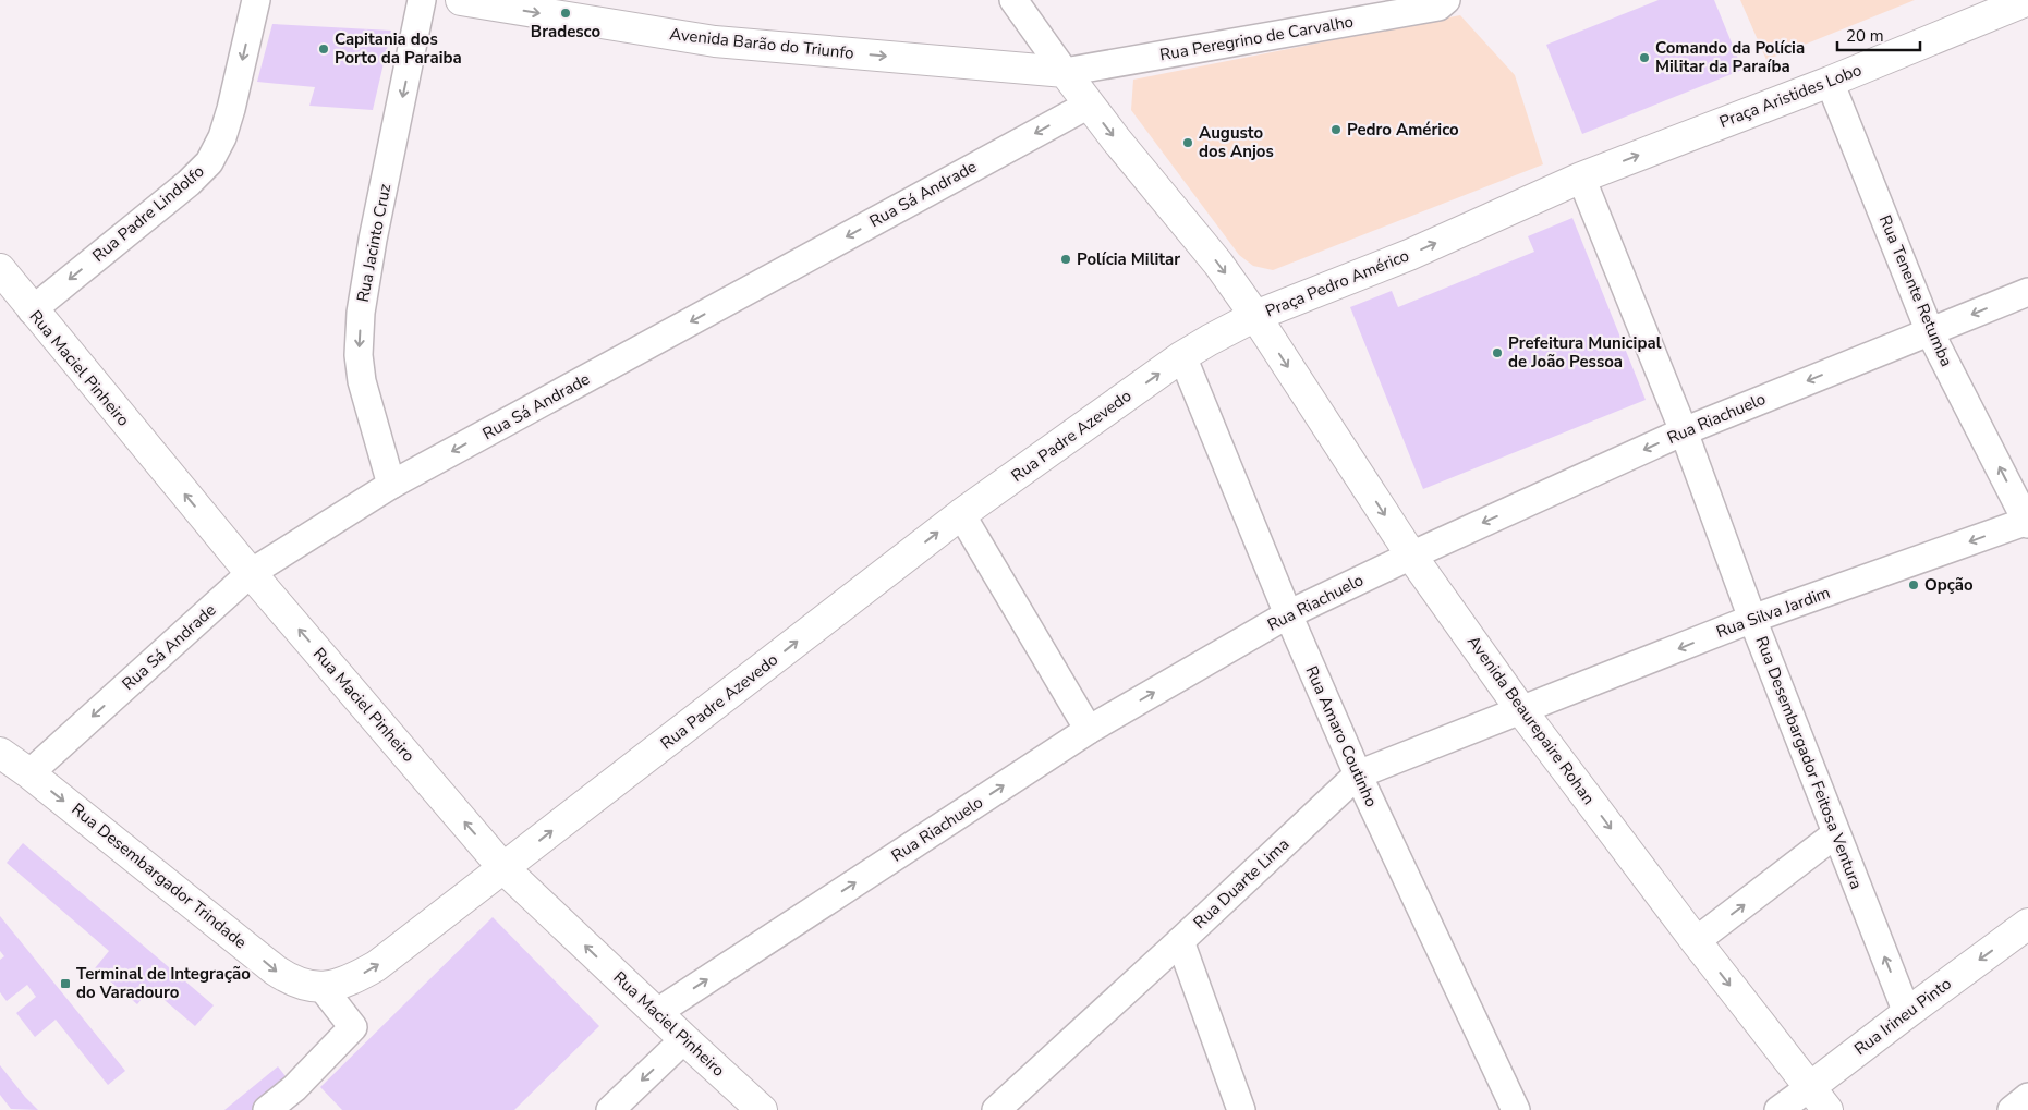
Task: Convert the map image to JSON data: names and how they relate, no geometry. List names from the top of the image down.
{
  "streets": {
    "main road": [
      "Avenida Barão do Triunfo",
      "Praça Aristides Lobo",
      "Praça Pedro Américo",
      "Rua Maciel Pinheiro",
      "Rua Padre Azevedo",
      "Avenida Beaurepaire Rohan",
      "Rua Desembargador Trindade",
      "Rua Irineu Pinto"
    ],
    "street": [
      "Rua Peregrino de Carvalho",
      "Rua Sá Andrade",
      "Rua Padre Lindolfo",
      "Rua Jacinto Cruz",
      "Rua Tenente Retumba",
      "Rua Riachuelo",
      "Rua Silva Jardim",
      "Rua Amaro Coutinho",
      "Rua Desembargador Feitosa Ventura",
      "Rua Duarte Lima"
    ]
  },
  "crossings": [
    ["Rua Peregrino de Carvalho", "Avenida Barão do Triunfo"],
    ["Rua Peregrino de Carvalho", "Praça Pedro Américo"],
    ["Avenida Barão do Triunfo", "Praça Pedro Américo"],
    ["Praça Aristides Lobo", "Praça Pedro Américo"],
    ["Praça Aristides Lobo", "Rua Tenente Retumba"],
    ["Praça Aristides Lobo", "Rua Desembargador Feitosa Ventura"],
    ["Rua Sá Andrade", "Rua Jacinto Cruz"],
    ["Rua Sá Andrade", "Praça Pedro Américo"],
    ["Rua Sá Andrade", "Rua Maciel Pinheiro"],
    ["Rua Sá Andrade", "Rua Desembargador Trindade"],
    ["Rua Padre Lindolfo", "Rua Maciel Pinheiro"],
    ["Praça Pedro Américo", "Rua Padre Azevedo"],
    ["Praça Pedro Américo", "Avenida Beaurepaire Rohan"],
    ["Praça Pedro Américo", "Rua Desembargador Feitosa Ventura"],
    ["Rua Tenente Retumba", "Rua Riachuelo"],
    ["Rua Tenente Retumba", "Rua Silva Jardim"],
    ["Rua Maciel Pinheiro", "Rua Riachuelo"],
    ["Rua Maciel Pinheiro", "Rua Padre Azevedo"],
    ["Rua Riachuelo", "Avenida Beaurepaire Rohan"],
    ["Rua Riachuelo", "Rua Amaro Coutinho"],
    ["Rua Riachuelo", "Rua Desembargador Feitosa Ventura"],
    ["Rua Padre Azevedo", "Avenida Beaurepaire Rohan"],
    ["Rua Padre Azevedo", "Rua Amaro Coutinho"],
    ["Rua Padre Azevedo", "Rua Desembargador Trindade"],
    ["Rua Silva Jardim", "Avenida Beaurepaire Rohan"],
    ["Rua Silva Jardim", "Rua Desembargador Feitosa Ventura"],
    ["Rua Silva Jardim", "Rua Duarte Lima"],
    ["Avenida Beaurepaire Rohan", "Rua Duarte Lima"],
    ["Avenida Beaurepaire Rohan", "Rua Irineu Pinto"],
    ["Rua Amaro Coutinho", "Rua Duarte Lima"],
    ["Rua Desembargador Feitosa Ventura", "Rua Irineu Pinto"]
  ],
  "one_way": [
    "Avenida Barão do Triunfo",
    "Praça Aristides Lobo",
    "Rua Sá Andrade",
    "Rua Padre Lindolfo",
    "Rua Jacinto Cruz",
    "Rua Tenente Retumba",
    "Rua Maciel Pinheiro",
    "Rua Padre Azevedo",
    "Rua Silva Jardim",
    "Avenida Beaurepaire Rohan",
    "Rua Desembargador Trindade",
    "Rua Irineu Pinto"
  ],
  "places": {
    "other": [
      "Bradesco",
      "Capitania dos Porto da Paraiba",
      "Comando da Polícia Militar da Paraíba",
      "Pedro Américo",
      "Augusto dos Anjos",
      "Polícia Militar",
      "Prefeitura Municipal de João Pessoa",
      "Opção"
    ],
    "transit": ["Terminal de Integração do Varadouro"]
  },
  "scale_bar": "20 m"
}
